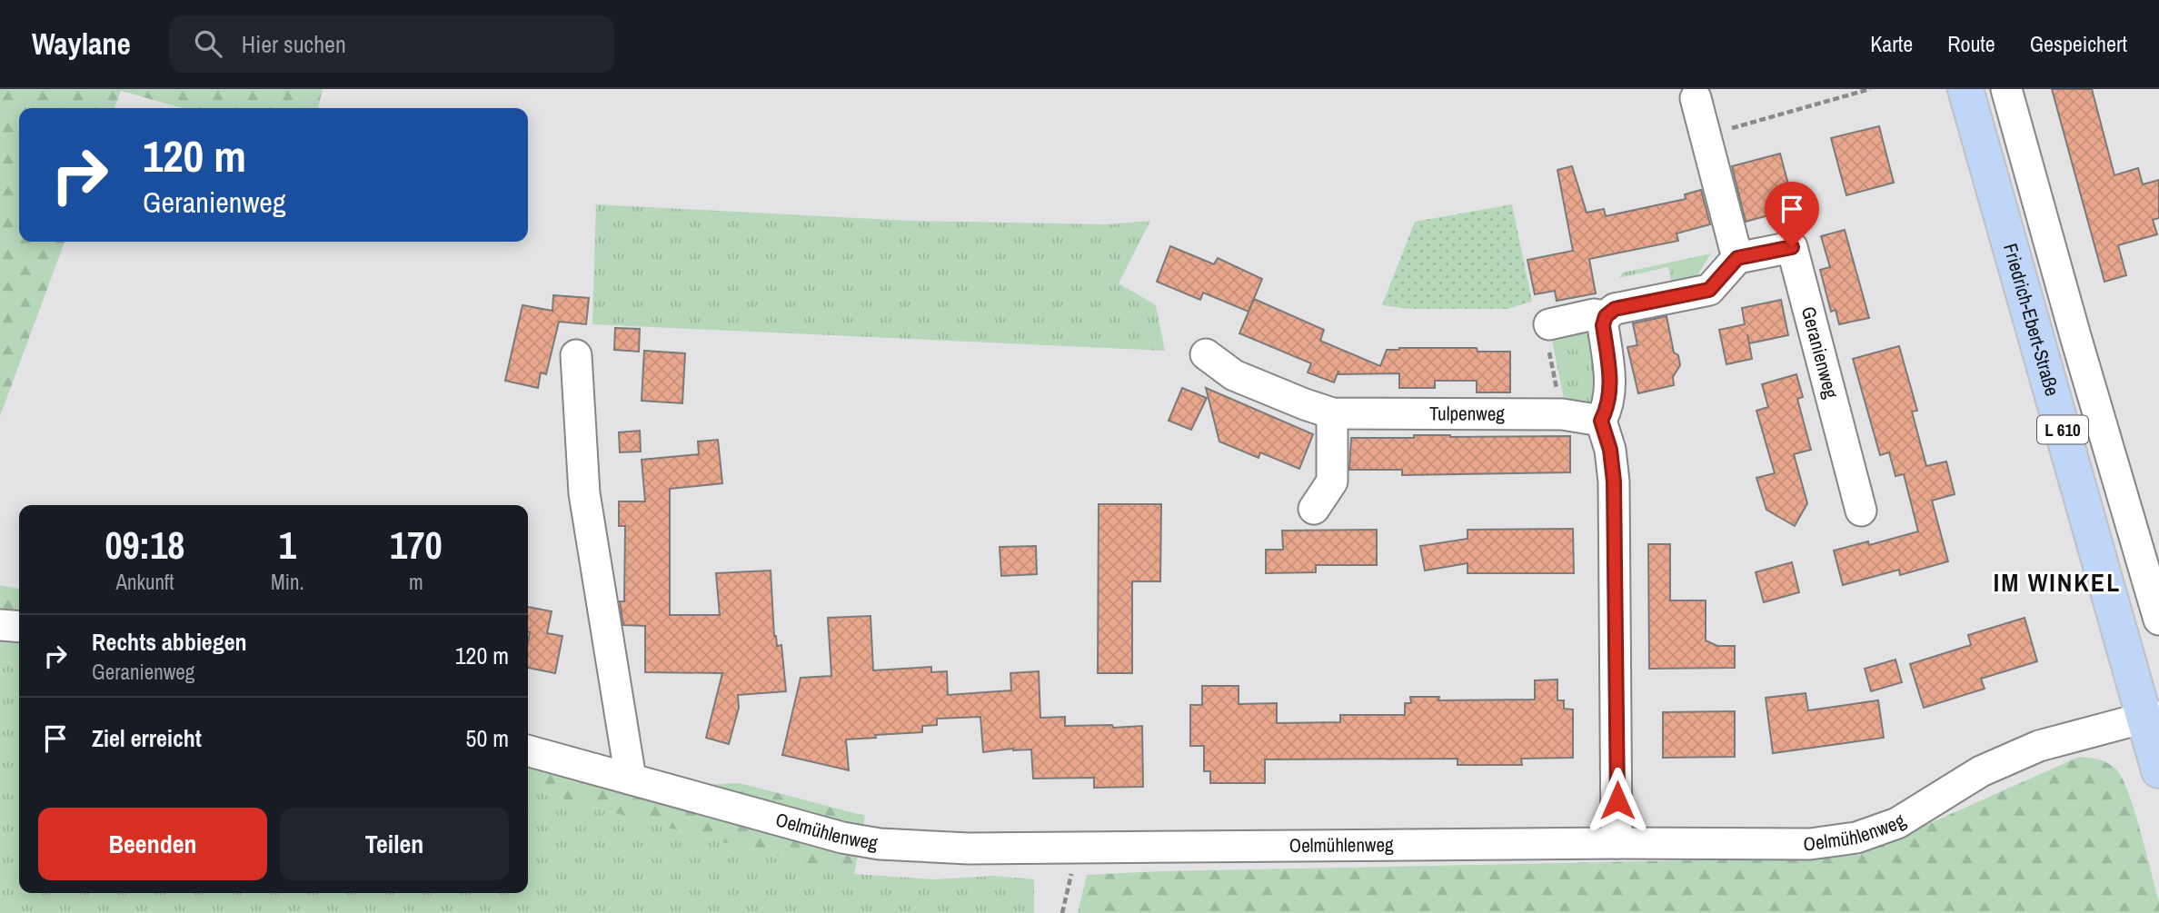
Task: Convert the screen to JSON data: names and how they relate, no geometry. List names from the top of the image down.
{
  "streets": {
    "main road": ["Friedrich-Ebert-Straße", "L 610"],
    "street": ["Geranienweg", "Tulpenweg", "Oelmühlenweg"]
  },
  "crossings": [
    ["Friedrich-Ebert-Straße", "Oelmühlenweg"]
  ],
  "districts": ["IM WINKEL"],
  "page": {
    "header": "Waylane",
    "search": "Hier suchen",
    "nav": ["Karte", "Route", "Gespeichert"],
    "turn": ["120 m", "Geranienweg"],
    "eta": [
      "09:18",
      "Ankunft",
      "1",
      "Min.",
      "170",
      "m"
    ],
    "list": [
      {
        "name": "Rechts abbiegen",
        "note": "Geranienweg",
        "value": "120 m"
      },
      {
        "name": "Ziel erreicht",
        "value": "50 m"
      }
    ],
    "buttons": ["Beenden", "Teilen"]
  }
}
